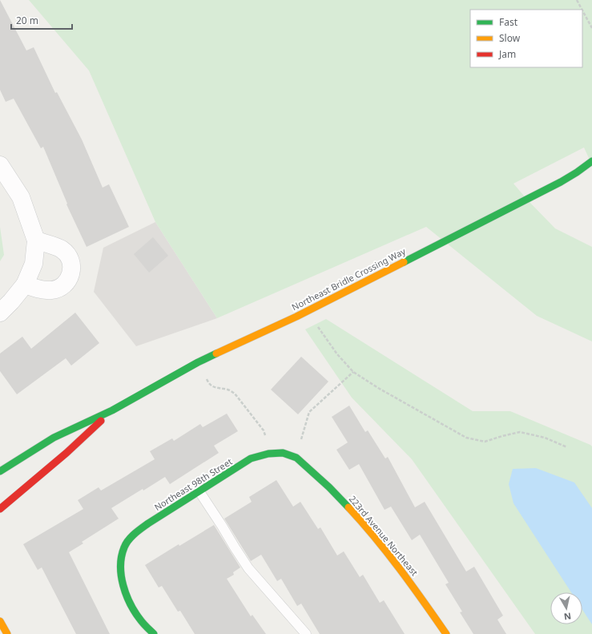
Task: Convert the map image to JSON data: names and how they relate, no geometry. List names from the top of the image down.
{
  "streets": {
    "street": ["Northeast Bridle Crossing Way", "Northeast 98th Street", "223rd Avenue Northeast"]
  },
  "crossings": [
    ["Northeast 98th Street", "223rd Avenue Northeast"]
  ],
  "legend": ["Fast", "Slow", "Jam"],
  "scale_bar": "20 m",
  "north": "bottom"
}
